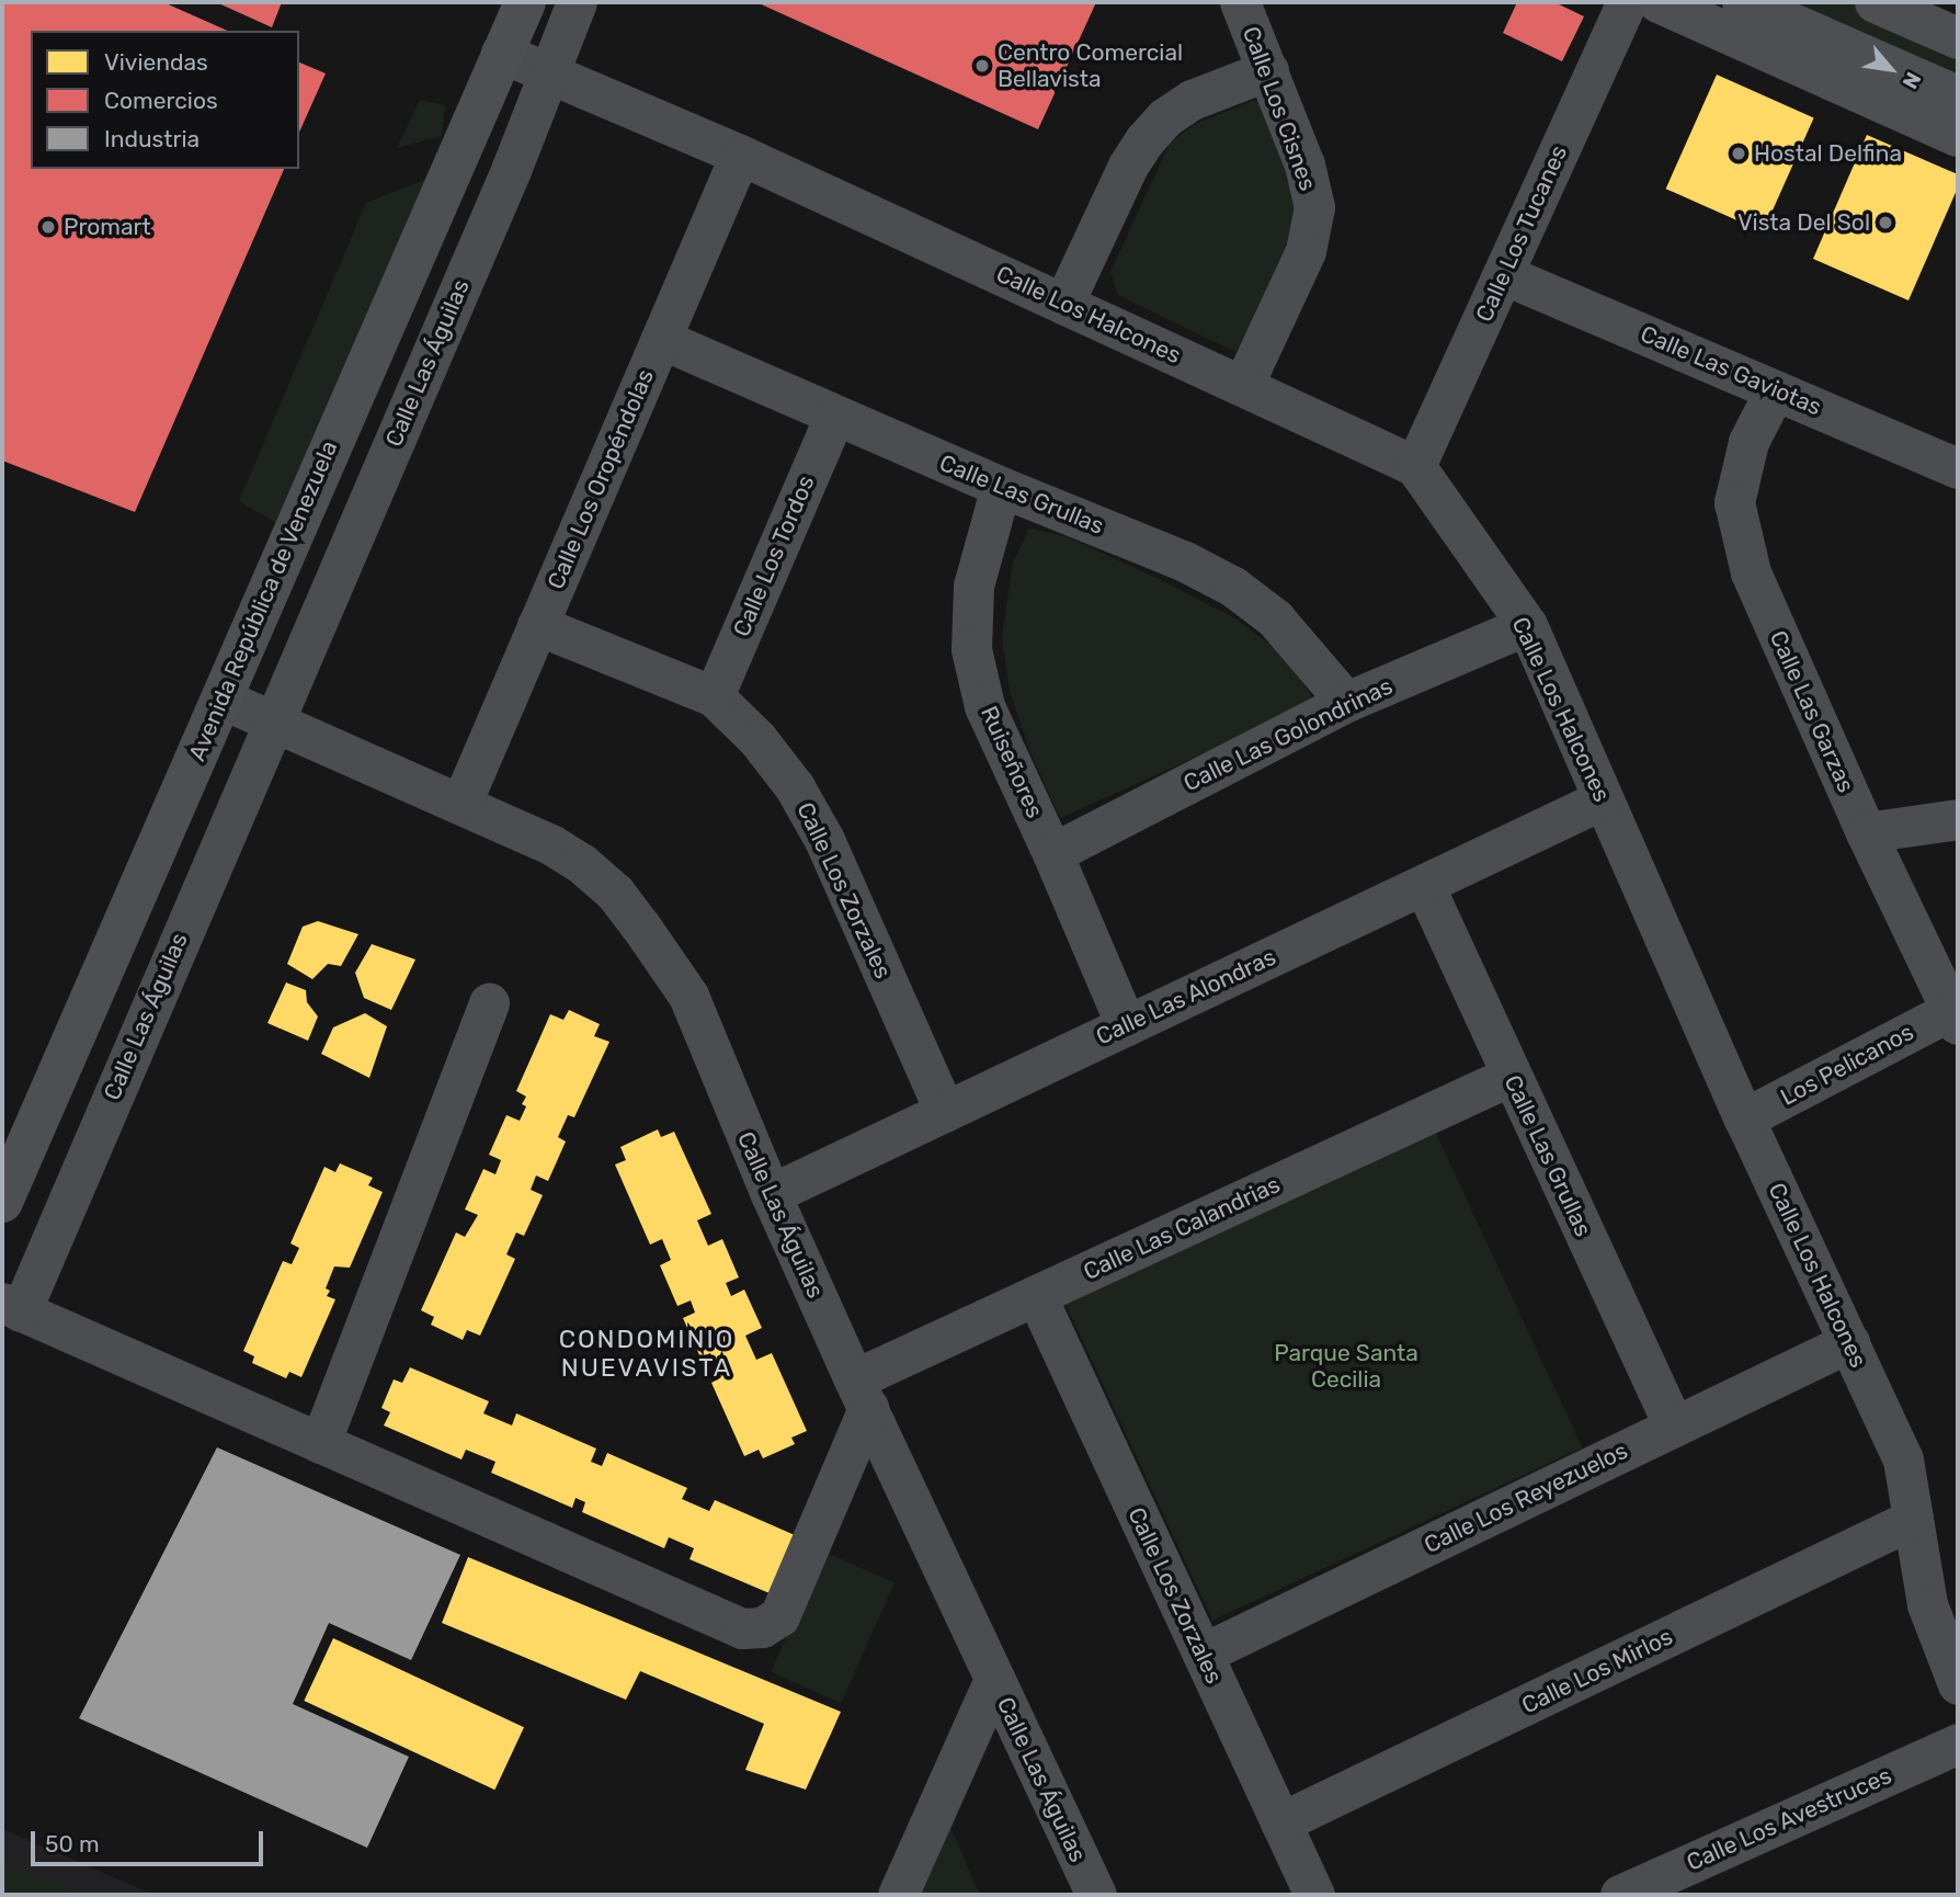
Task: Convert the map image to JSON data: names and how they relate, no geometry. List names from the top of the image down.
{
  "streets": {
    "main road": ["Avenida República de Venezuela"],
    "street": [
      "Calle Los Cisnes",
      "Calle Los Tucanes",
      "Calle Los Halcones",
      "Calle Las Águilas",
      "Calle Las Gaviotas",
      "Calle Los Oropéndolas",
      "Calle Las Grullas",
      "Calle Los Tordos",
      "Calle Las Garzas",
      "Calle Las Golondrinas",
      "Ruiseñores",
      "Calle Los Zorzales",
      "Calle Las Alondras",
      "Los Pelicanos",
      "Calle Las Calandrias",
      "Calle Los Reyezuelos",
      "Calle Los Mirlos",
      "Calle Los Avestruces"
    ]
  },
  "crossings": [
    ["Calle Los Cisnes", "Calle Los Halcones"],
    ["Calle Los Tucanes", "Calle Los Halcones"],
    ["Calle Los Tucanes", "Calle Las Gaviotas"],
    ["Calle Los Halcones", "Calle Las Águilas"],
    ["Calle Los Halcones", "Calle Los Oropéndolas"],
    ["Calle Los Halcones", "Avenida República de Venezuela"],
    ["Calle Los Halcones", "Calle Las Golondrinas"],
    ["Calle Los Halcones", "Calle Las Alondras"],
    ["Calle Los Halcones", "Los Pelicanos"],
    ["Calle Los Halcones", "Calle Los Reyezuelos"],
    ["Calle Los Halcones", "Calle Los Mirlos"],
    ["Calle Las Águilas", "Calle Los Oropéndolas"],
    ["Calle Las Águilas", "Avenida República de Venezuela"],
    ["Calle Las Águilas", "Calle Las Alondras"],
    ["Calle Las Águilas", "Calle Las Calandrias"],
    ["Calle Las Gaviotas", "Calle Las Garzas"],
    ["Calle Los Oropéndolas", "Calle Las Grullas"],
    ["Calle Los Oropéndolas", "Calle Los Zorzales"],
    ["Calle Las Grullas", "Calle Los Tordos"],
    ["Calle Las Grullas", "Calle Las Golondrinas"],
    ["Calle Las Grullas", "Ruiseñores"],
    ["Calle Las Grullas", "Calle Las Alondras"],
    ["Calle Las Grullas", "Calle Las Calandrias"],
    ["Calle Las Grullas", "Calle Los Reyezuelos"],
    ["Calle Los Tordos", "Calle Los Zorzales"],
    ["Calle Las Garzas", "Los Pelicanos"],
    ["Calle Las Golondrinas", "Ruiseñores"],
    ["Ruiseñores", "Calle Las Alondras"],
    ["Calle Los Zorzales", "Calle Las Alondras"],
    ["Calle Los Zorzales", "Calle Las Calandrias"],
    ["Calle Los Zorzales", "Calle Los Reyezuelos"],
    ["Calle Los Zorzales", "Calle Los Mirlos"]
  ],
  "districts": ["CONDOMINIO NUEVAVISTA"],
  "parks": ["Parque Santa Cecilia"],
  "places": [
    "Centro Comercial Bellavista",
    "Hostal Delfina",
    "Vista Del Sol",
    "Promart"
  ],
  "legend": ["Viviendas", "Comercios", "Industria"],
  "scale_bar": "50 m",
  "north": "bottom right"
}
